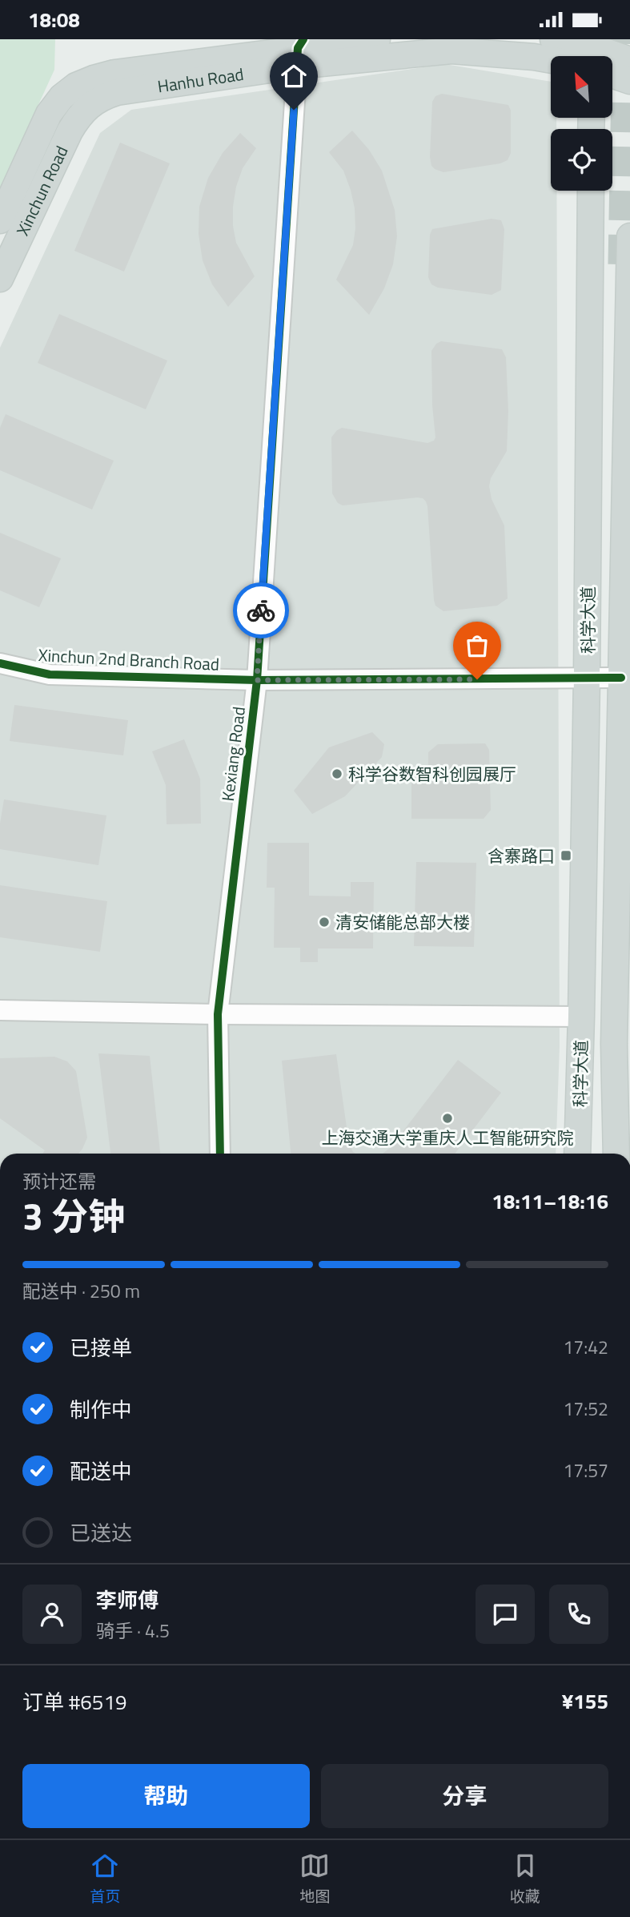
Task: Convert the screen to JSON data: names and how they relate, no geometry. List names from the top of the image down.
{
  "streets": {
    "main road": ["Hanhu Road", "Xinchun Road", "科学大道"],
    "street": ["Xinchun 2nd Branch Road", "Kexiang Road"]
  },
  "crossings": [
    ["Hanhu Road", "Xinchun Road"],
    ["Hanhu Road", "Kexiang Road"],
    ["科学大道", "Xinchun 2nd Branch Road"],
    ["Xinchun 2nd Branch Road", "Kexiang Road"]
  ],
  "places": {
    "other": ["科学谷数智科创园展厅", "清安储能总部大楼", "上海交通大学重庆人工智能研究院"],
    "transit": ["含寨路口"]
  },
  "north": "top left",
  "page": {
    "status": "18:08",
    "heading": ["3 分钟", "预计还需", "18:11–18:16"],
    "panel": [
      "李师傅",
      "骑手 · 4.5",
      "订单 #6519",
      "¥155"
    ],
    "bar": "配送中 · 250 m",
    "list": [
      ["已接单", "17:42"],
      ["制作中", "17:52"],
      ["配送中", "17:57"],
      "已送达"
    ],
    "buttons": ["帮助", "分享"],
    "tabs": ["首页", "地图", "收藏"]
  }
}
